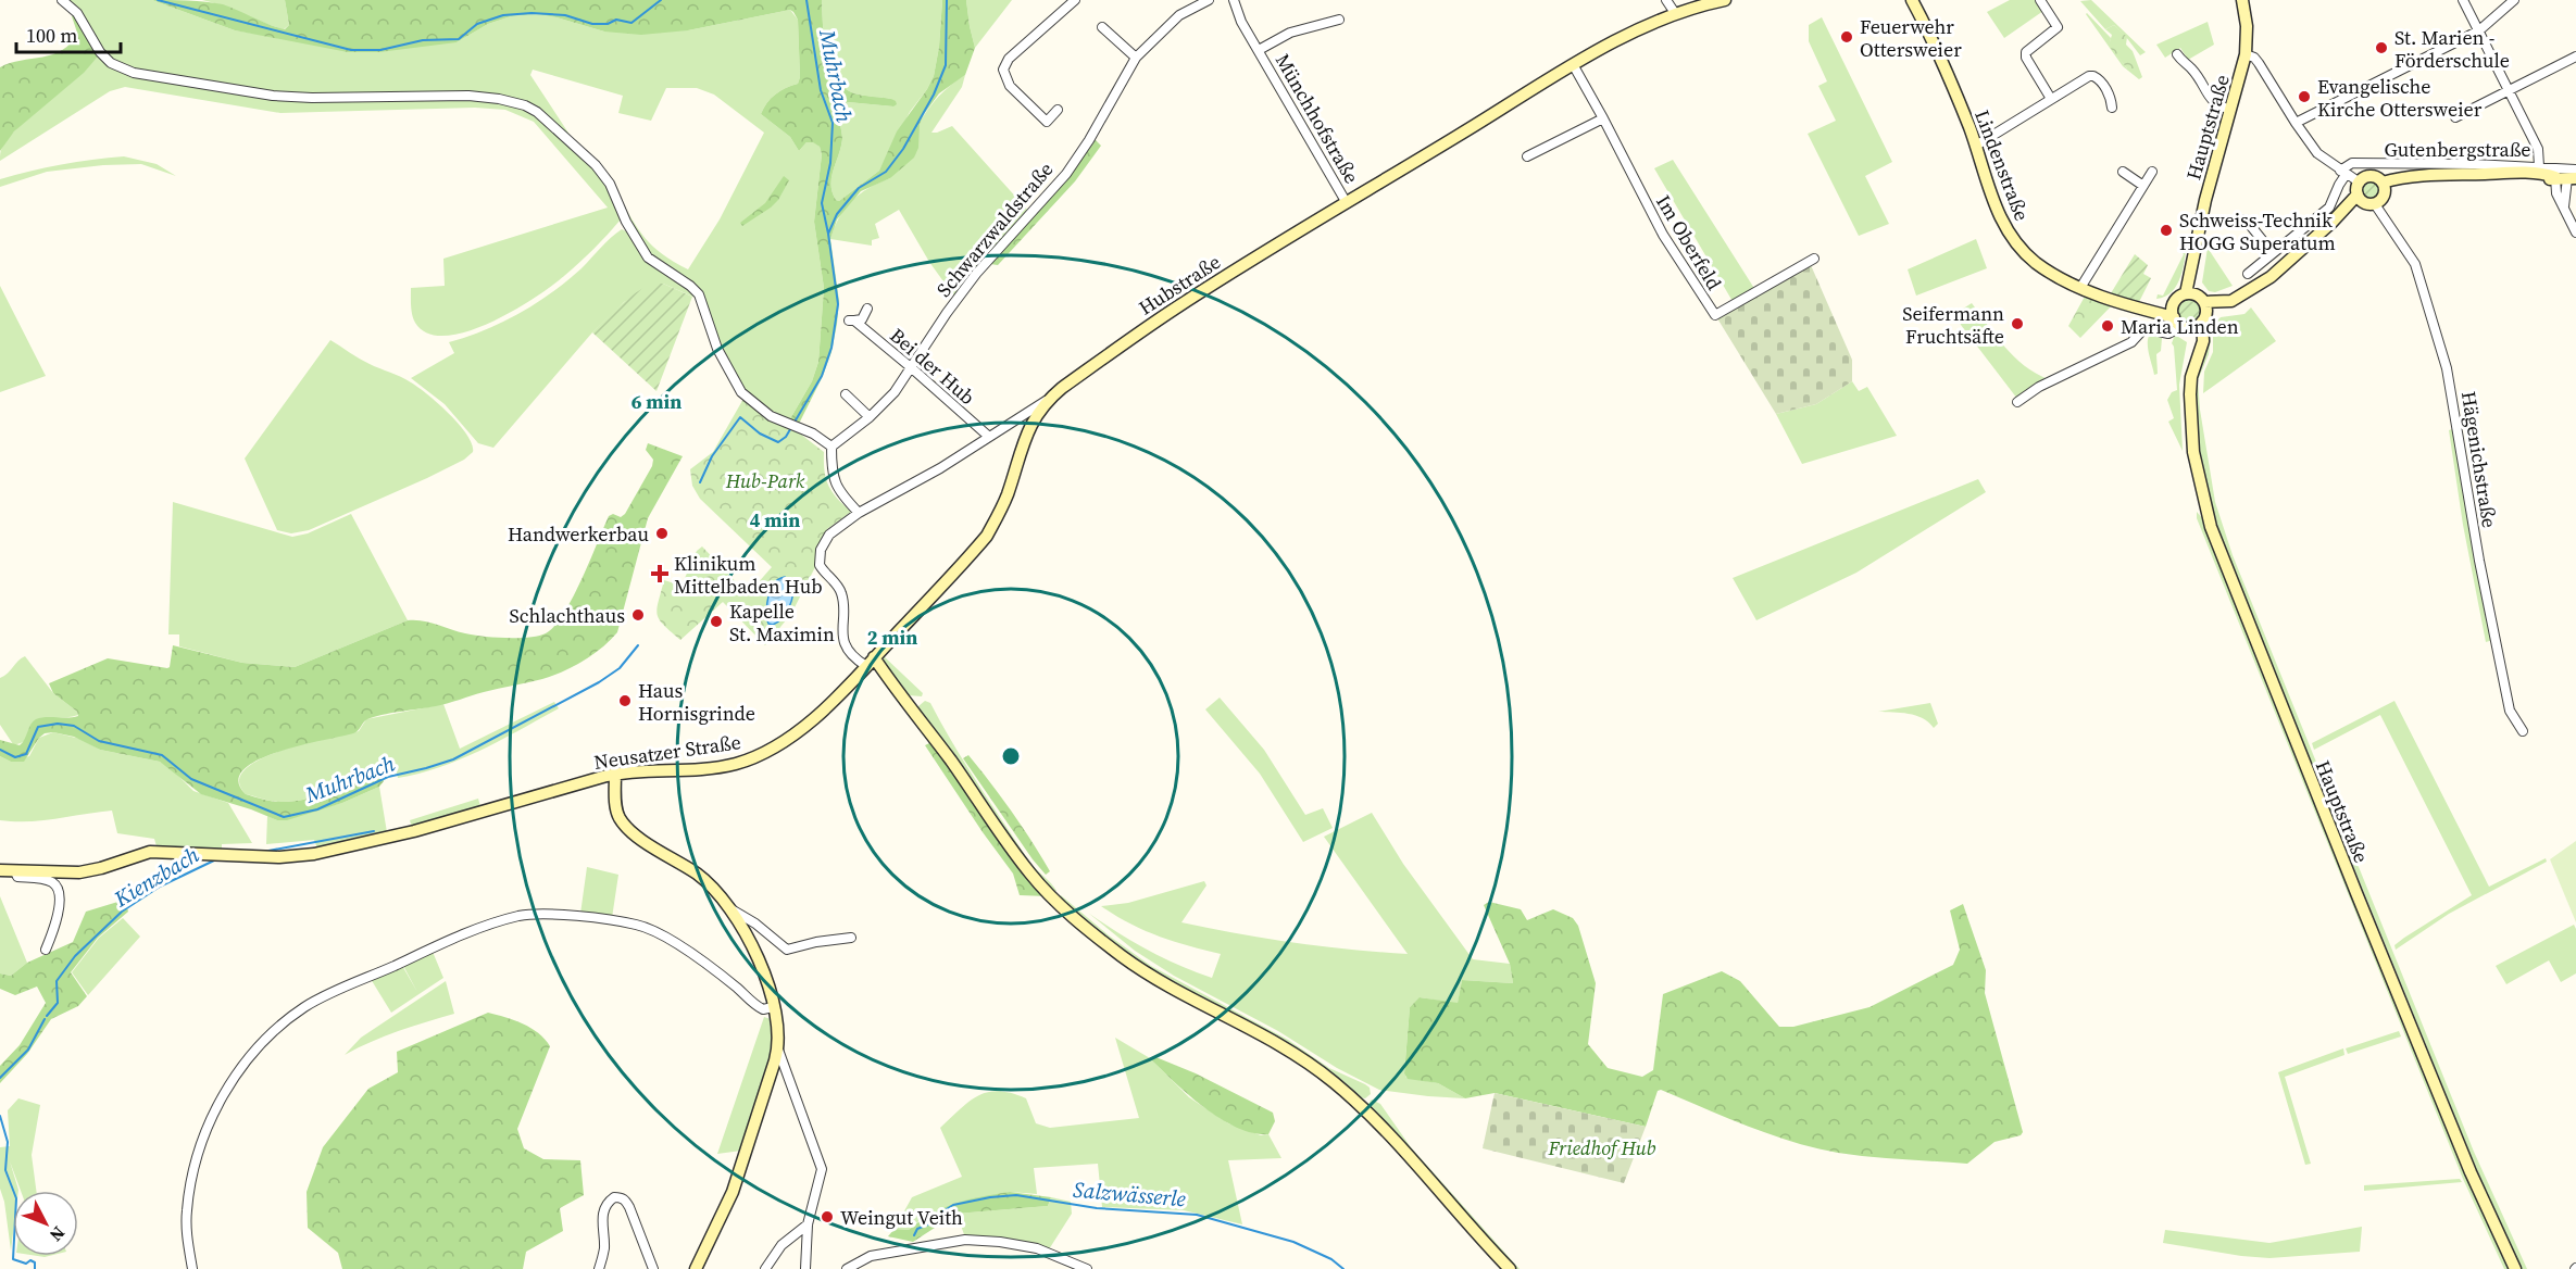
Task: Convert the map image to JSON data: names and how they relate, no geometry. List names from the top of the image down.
{
  "streets": {
    "main road": [
      "Hauptstraße",
      "Lindenstraße",
      "Hubstraße",
      "Neusatzer Straße"
    ],
    "street": [
      "Münchhofstraße",
      "Gutenbergstraße",
      "Schwarzwaldstraße",
      "Im Oberfeld",
      "Bei der Hub",
      "Hägenichstraße"
    ]
  },
  "crossings": [
    ["Münchhofstraße", "Hubstraße"],
    ["Hauptstraße", "Lindenstraße"],
    ["Hauptstraße", "Hägenichstraße"],
    ["Gutenbergstraße", "Hägenichstraße"],
    ["Schwarzwaldstraße", "Bei der Hub"],
    ["Im Oberfeld", "Hubstraße"],
    ["Hubstraße", "Bei der Hub"],
    ["Hubstraße", "Neusatzer Straße"]
  ],
  "water": ["Muhrbach", "Kienzbach", "Salzwässerle"],
  "parks": ["Hub-Park", "Friedhof Hub"],
  "places": {
    "other": [
      "Feuerwehr Ottersweier",
      "St. Marien - Förderschule",
      "Evangelische Kirche Ottersweier",
      "Schweiss-Technik HOGG Superatum",
      "Seifermann Fruchtsäfte",
      "Maria Linden",
      "Handwerkerbau",
      "Schlachthaus",
      "Kapelle St. Maximin",
      "Haus Hornisgrinde",
      "Weingut Veith"
    ],
    "health": ["Klinikum Mittelbaden Hub"]
  },
  "scale_bar": "100 m",
  "north": "bottom right",
  "rings": ["6 min", "4 min", "2 min"]
}
